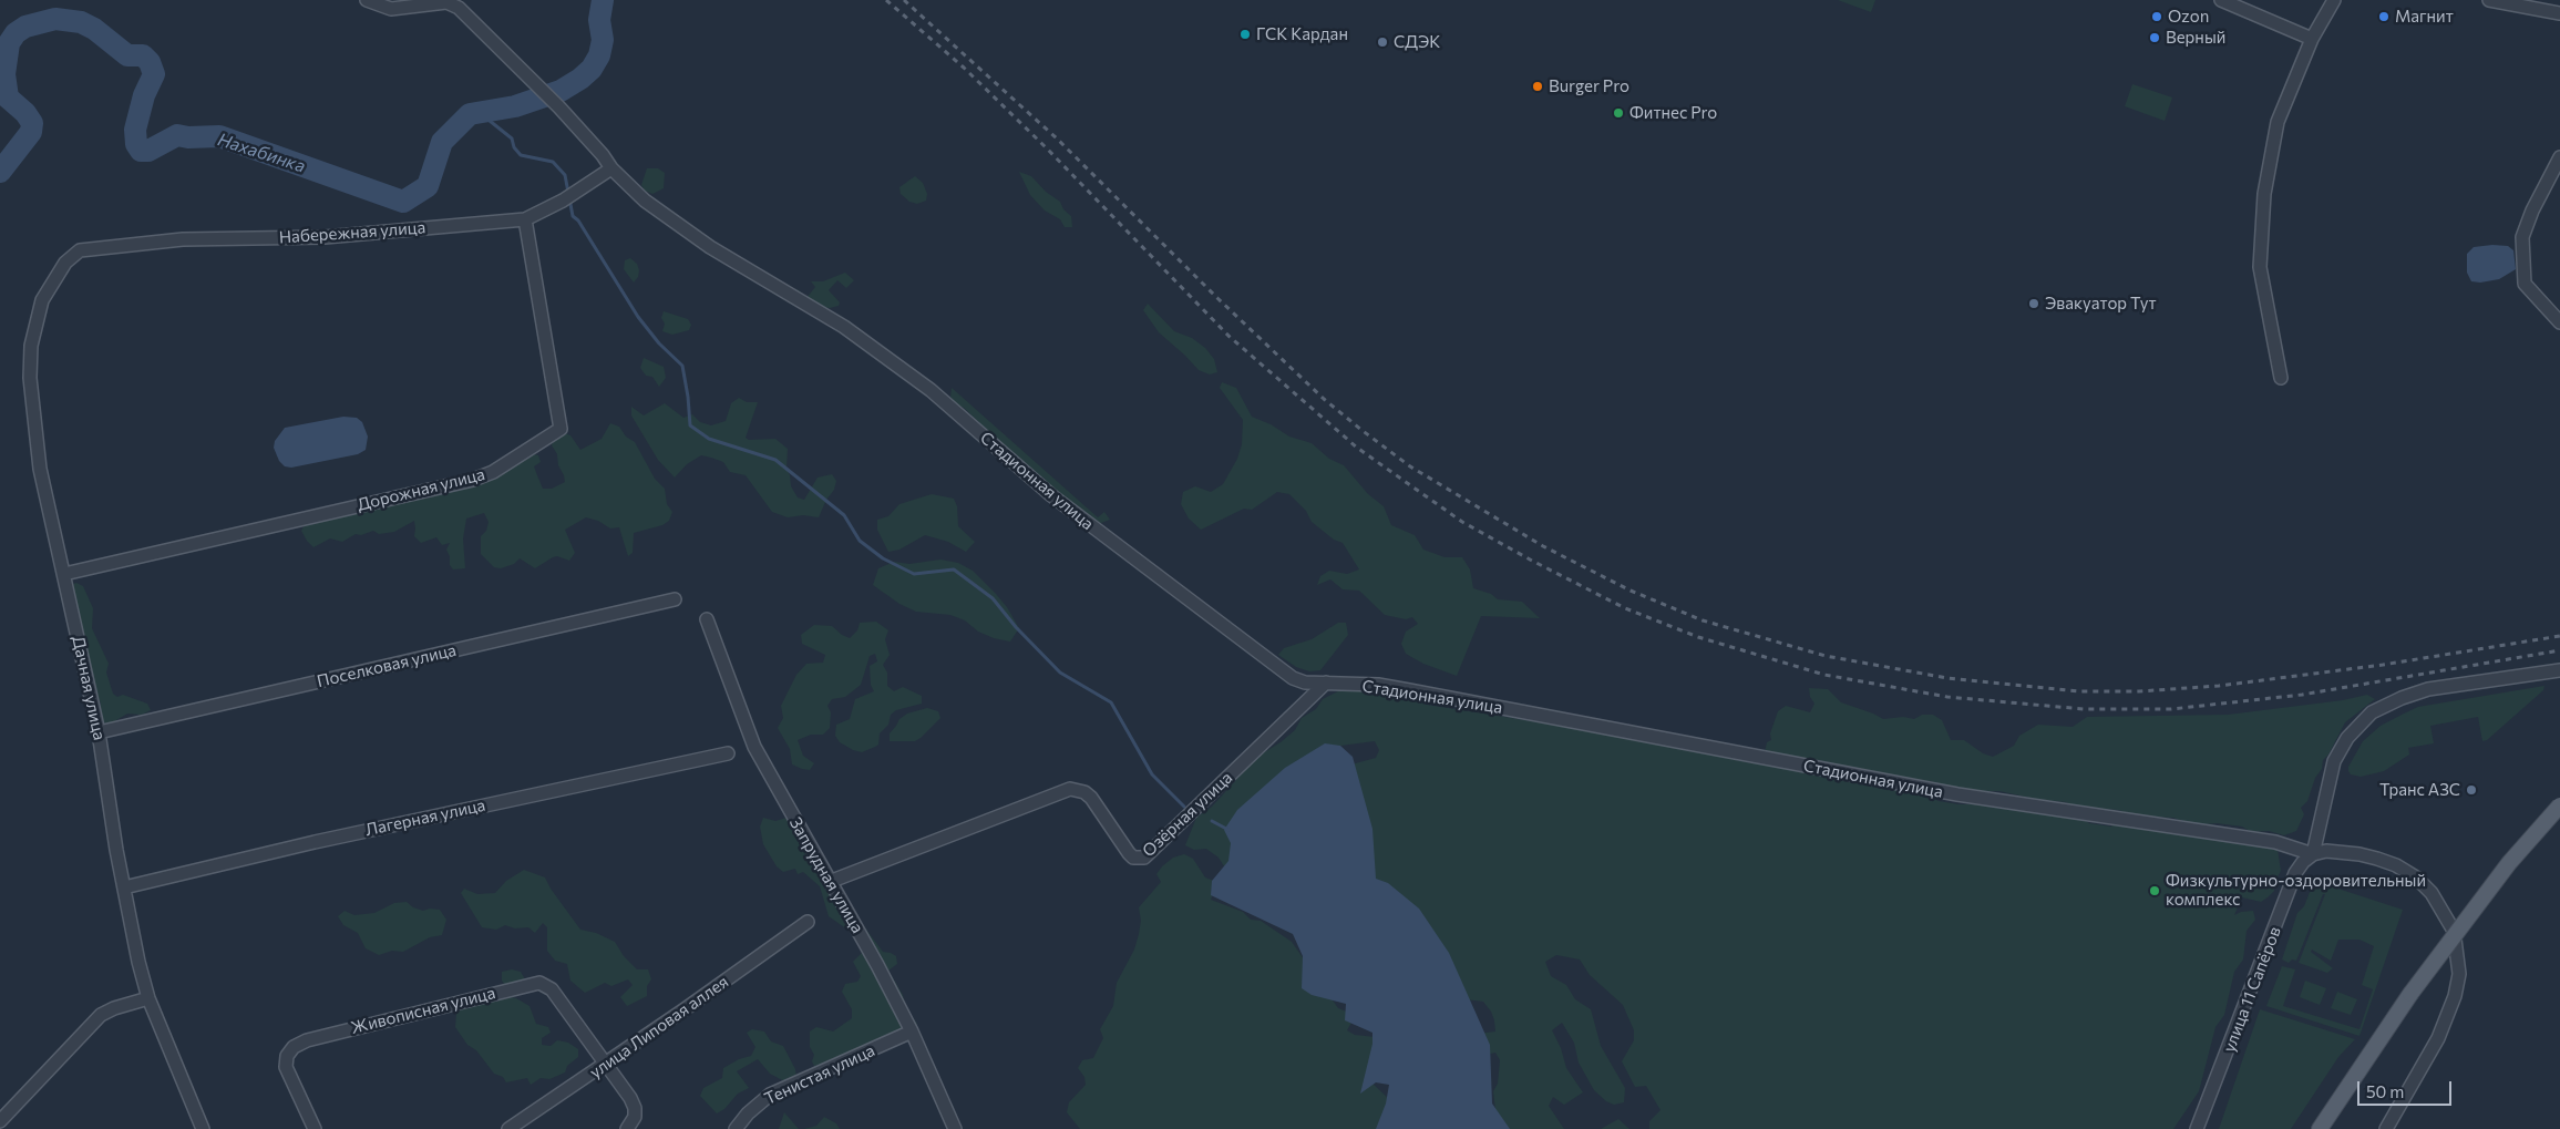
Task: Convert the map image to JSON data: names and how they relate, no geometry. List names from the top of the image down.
{
  "streets": {
    "street": [
      "Набережная улица",
      "Стадионная улица",
      "Дорожная улица",
      "Поселковая улица",
      "Дачная улица",
      "Озёрная улица",
      "Лагерная улица",
      "Запрудная улица",
      "улица 11 Сапёров",
      "Живописная улица",
      "улица Липовая аллея",
      "Тенистая улица"
    ]
  },
  "crossings": [
    ["Набережная улица", "Стадионная улица"],
    ["Набережная улица", "Дорожная улица"],
    ["Набережная улица", "Дачная улица"],
    ["Стадионная улица", "Озёрная улица"],
    ["Стадионная улица", "улица 11 Сапёров"],
    ["Дорожная улица", "Дачная улица"],
    ["Поселковая улица", "Дачная улица"],
    ["Дачная улица", "Лагерная улица"],
    ["Озёрная улица", "Запрудная улица"],
    ["Запрудная улица", "Тенистая улица"],
    ["Живописная улица", "улица Липовая аллея"]
  ],
  "water": ["Нахабинка"],
  "places": [
    "Ozon",
    "Магнит",
    "ГСК Кардан",
    "Верный",
    "СДЭК",
    "Burger Pro",
    "Фитнес Pro",
    "Эвакуатор Тут",
    "Транс АЗС",
    "Физкультурно-оздоровительный комплекс"
  ],
  "scale_bar": "50 m"
}
